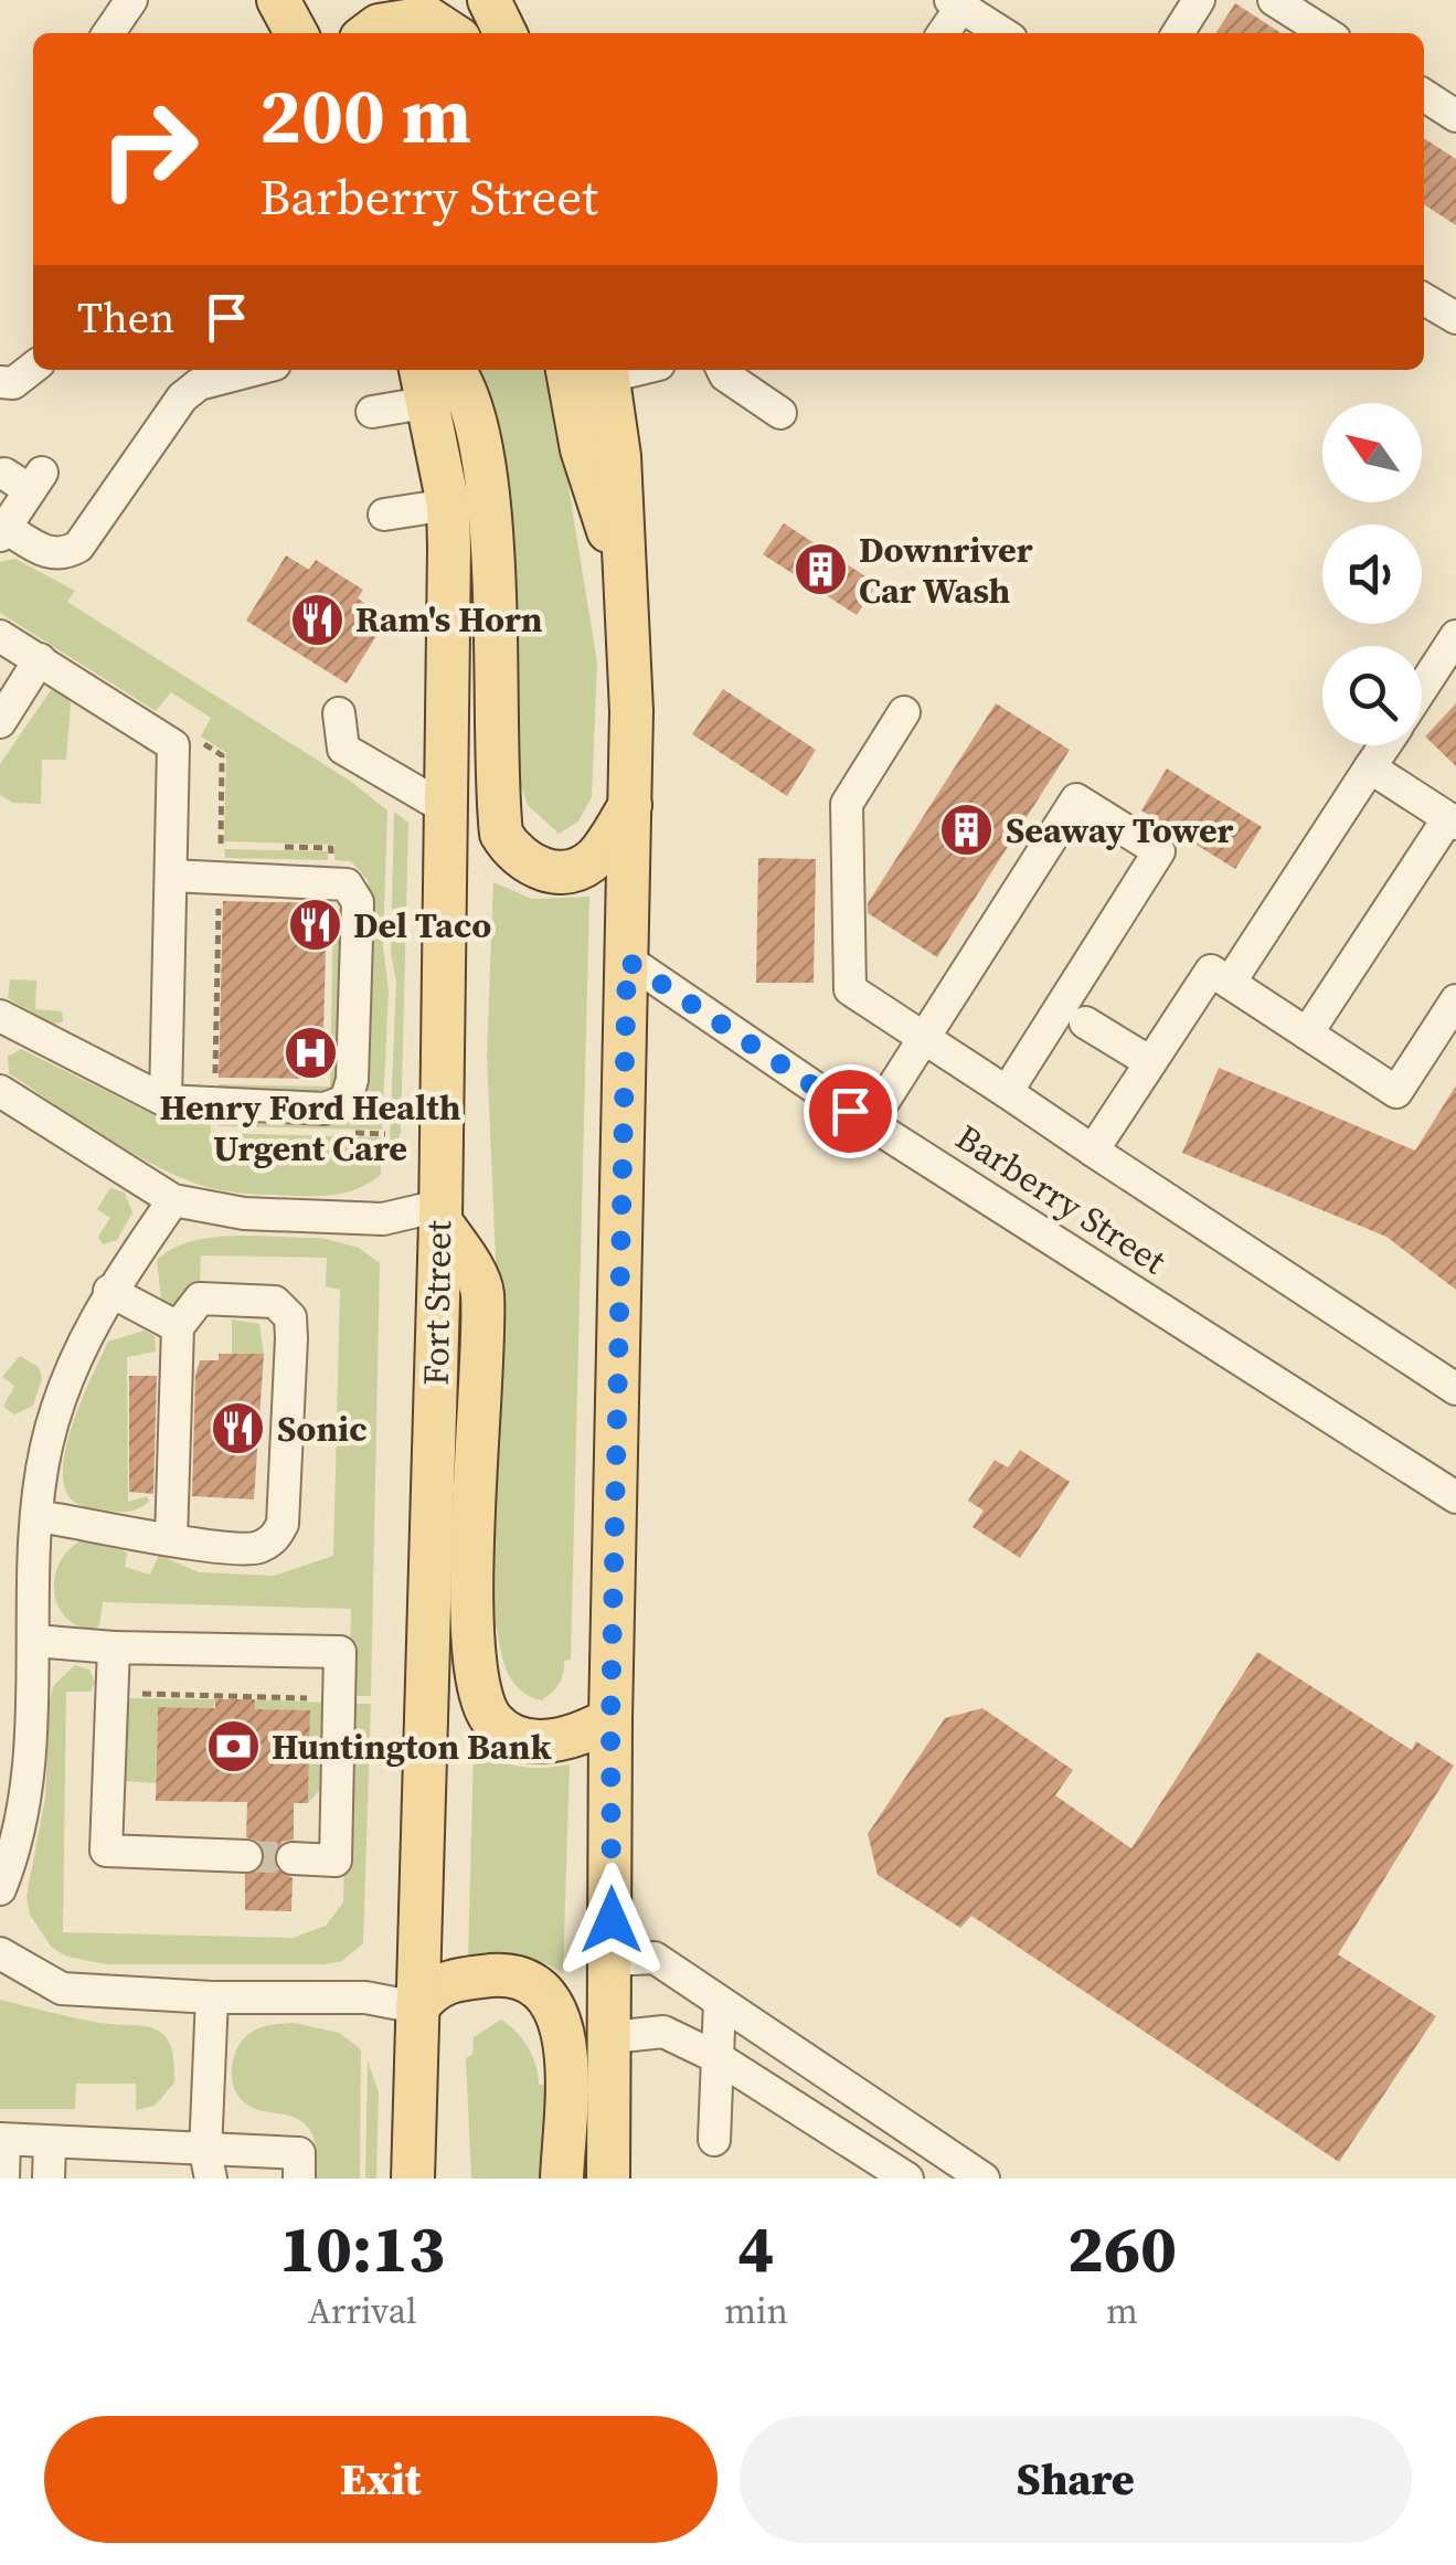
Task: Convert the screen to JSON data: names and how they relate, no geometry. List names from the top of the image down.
{
  "streets": {
    "main road": ["Fort Street"],
    "street": ["Barberry Street"]
  },
  "places": {
    "building": ["Downriver Car Wash", "Seaway Tower"],
    "restaurant": ["Ram's Horn", "Del Taco", "Sonic"],
    "hospital": ["Henry Ford Health Urgent Care"],
    "bank": ["Huntington Bank"]
  },
  "north": "top left",
  "page": {
    "turn": ["200 m", "Barberry Street"],
    "then": "Then",
    "eta": [
      "10:13",
      "Arrival",
      "4",
      "min",
      "260",
      "m"
    ],
    "buttons": ["Exit", "Share"]
  }
}
